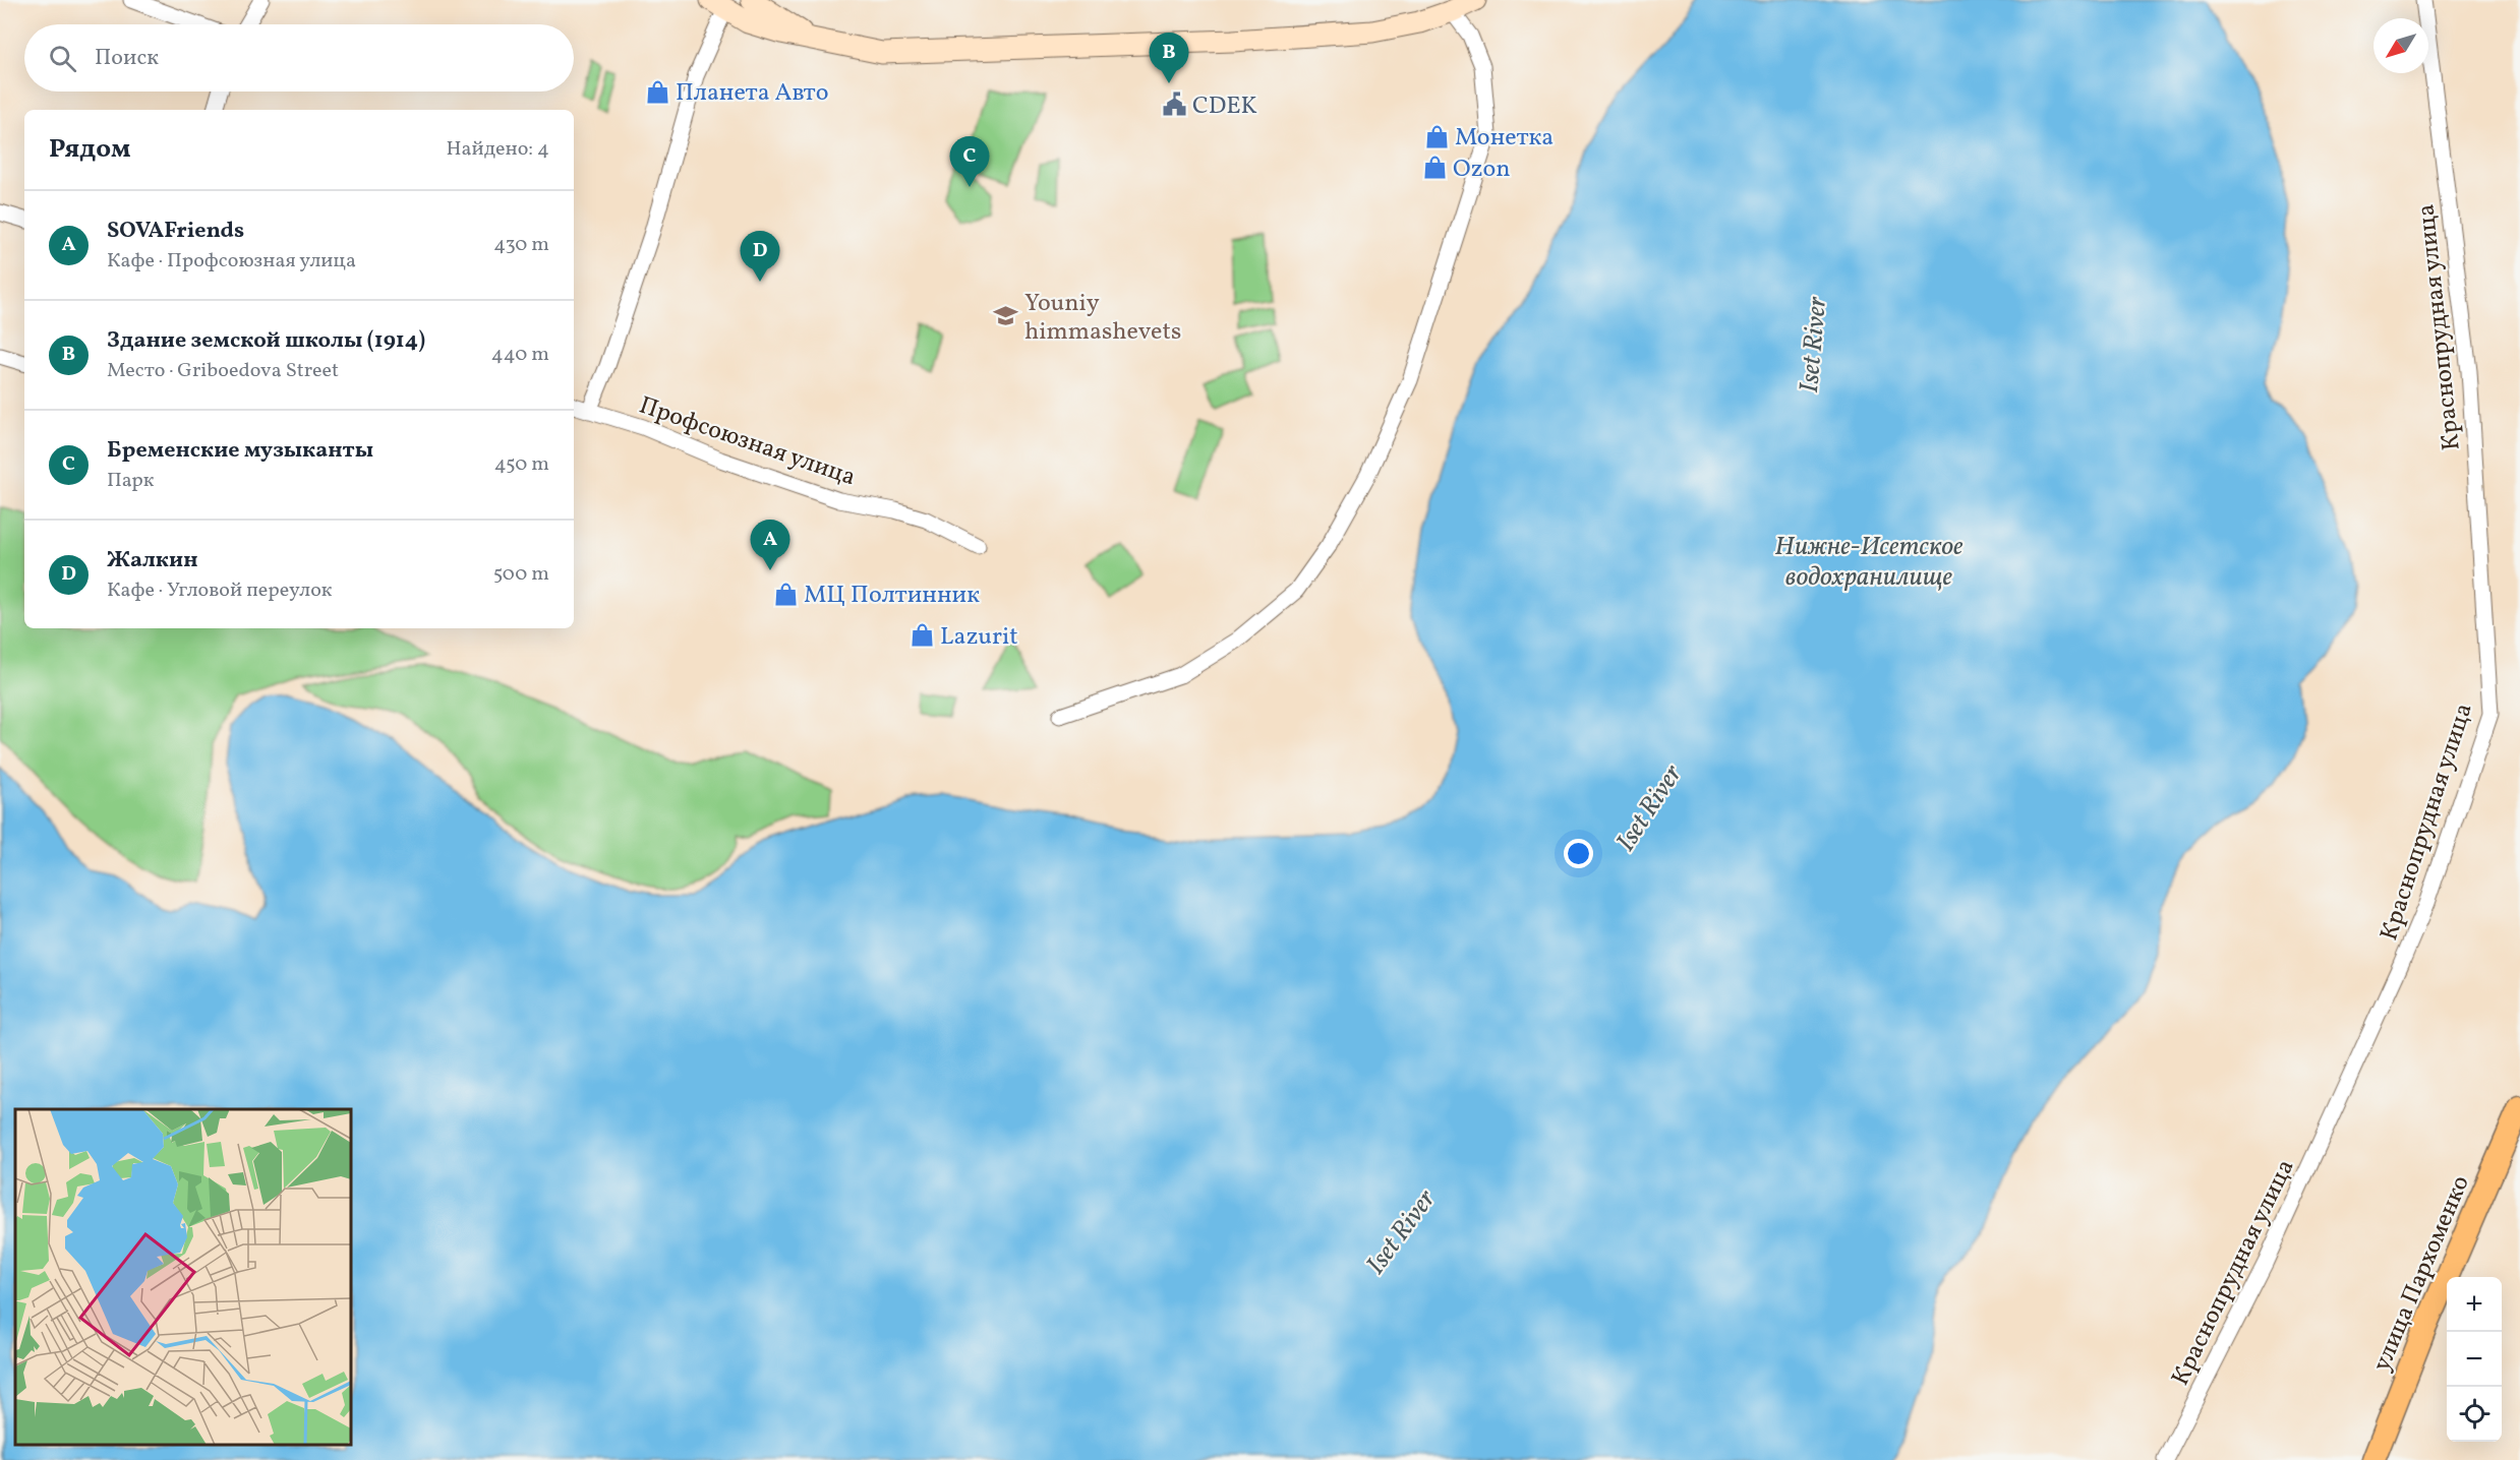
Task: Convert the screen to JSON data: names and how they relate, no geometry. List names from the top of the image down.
{
  "streets": {
    "main road": ["улица Пархоменко"],
    "street": ["Краснопрудная улица", "Профсоюзная улица"]
  },
  "water": ["Iset River", "Нижне-Исетское водохранилище"],
  "places": {
    "shop": [
      "Планета Авто",
      "Монетка",
      "Ozon",
      "МЦ Полтинник",
      "Lazurit"
    ],
    "public building": ["CDEK"],
    "school or university": ["Youniy himmashevets"]
  },
  "north": "bottom left",
  "page": {
    "search": "Поиск",
    "pins": [
      "B",
      "C",
      "D",
      "A"
    ],
    "heading": ["Рядом", "Найдено: 4"],
    "list": [
      {
        "mark": "A",
        "name": "SOVAFriends",
        "note": "Кафе · Профсоюзная улица",
        "value": "430 m"
      },
      {
        "mark": "B",
        "name": "Здание земской школы (1914)",
        "note": "Место · Griboedova Street",
        "value": "440 m"
      },
      {
        "mark": "C",
        "name": "Бременские музыканты",
        "note": "Парк",
        "value": "450 m"
      },
      {
        "mark": "D",
        "name": "Жалкин",
        "note": "Кафе · Угловой переулок",
        "value": "500 m"
      }
    ],
    "map_buttons": ["+", "−"]
  }
}
